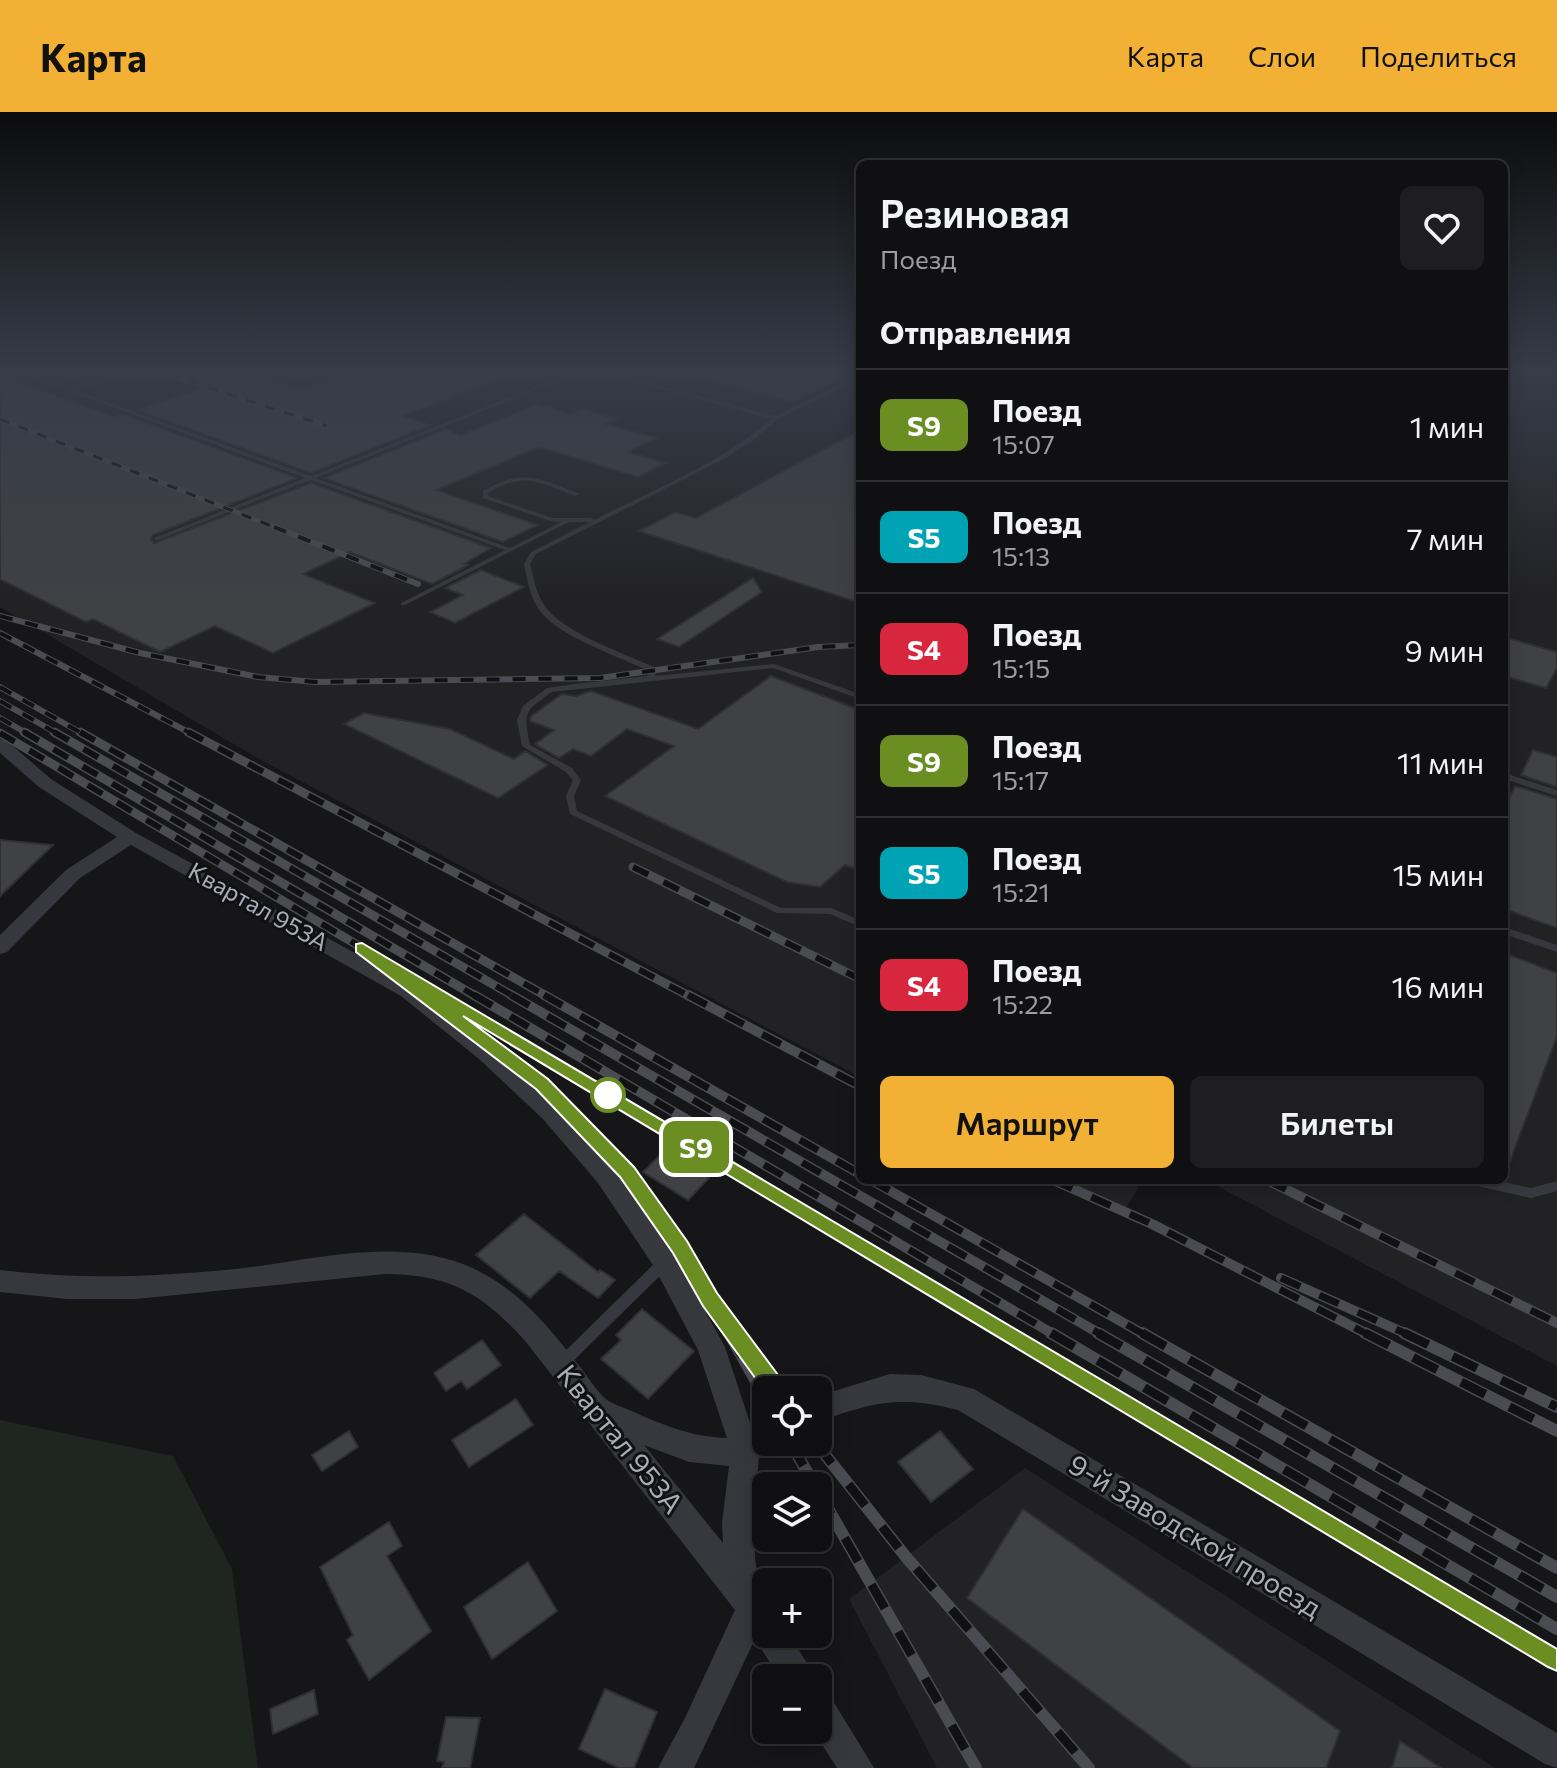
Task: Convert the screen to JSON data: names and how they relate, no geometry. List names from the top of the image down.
{
  "streets": {
    "street": ["Квартал 953А", "9-й Заводской проезд"]
  },
  "page": {
    "header": "Карта",
    "nav": ["Карта", "Слои", "Поделиться"],
    "on_map": "S9",
    "heading": [
      ["Резиновая", "Поезд"],
      "Отправления"
    ],
    "list": [
      {
        "mark": "S9",
        "name": "Поезд",
        "note": "15:07",
        "value": "1 мин"
      },
      {
        "mark": "S5",
        "name": "Поезд",
        "note": "15:13",
        "value": "7 мин"
      },
      {
        "mark": "S4",
        "name": "Поезд",
        "note": "15:15",
        "value": "9 мин"
      },
      {
        "mark": "S9",
        "name": "Поезд",
        "note": "15:17",
        "value": "11 мин"
      },
      {
        "mark": "S5",
        "name": "Поезд",
        "note": "15:21",
        "value": "15 мин"
      },
      {
        "mark": "S4",
        "name": "Поезд",
        "note": "15:22",
        "value": "16 мин"
      }
    ],
    "buttons": ["Маршрут", "Билеты"],
    "map_buttons": ["+", "−"]
  }
}
